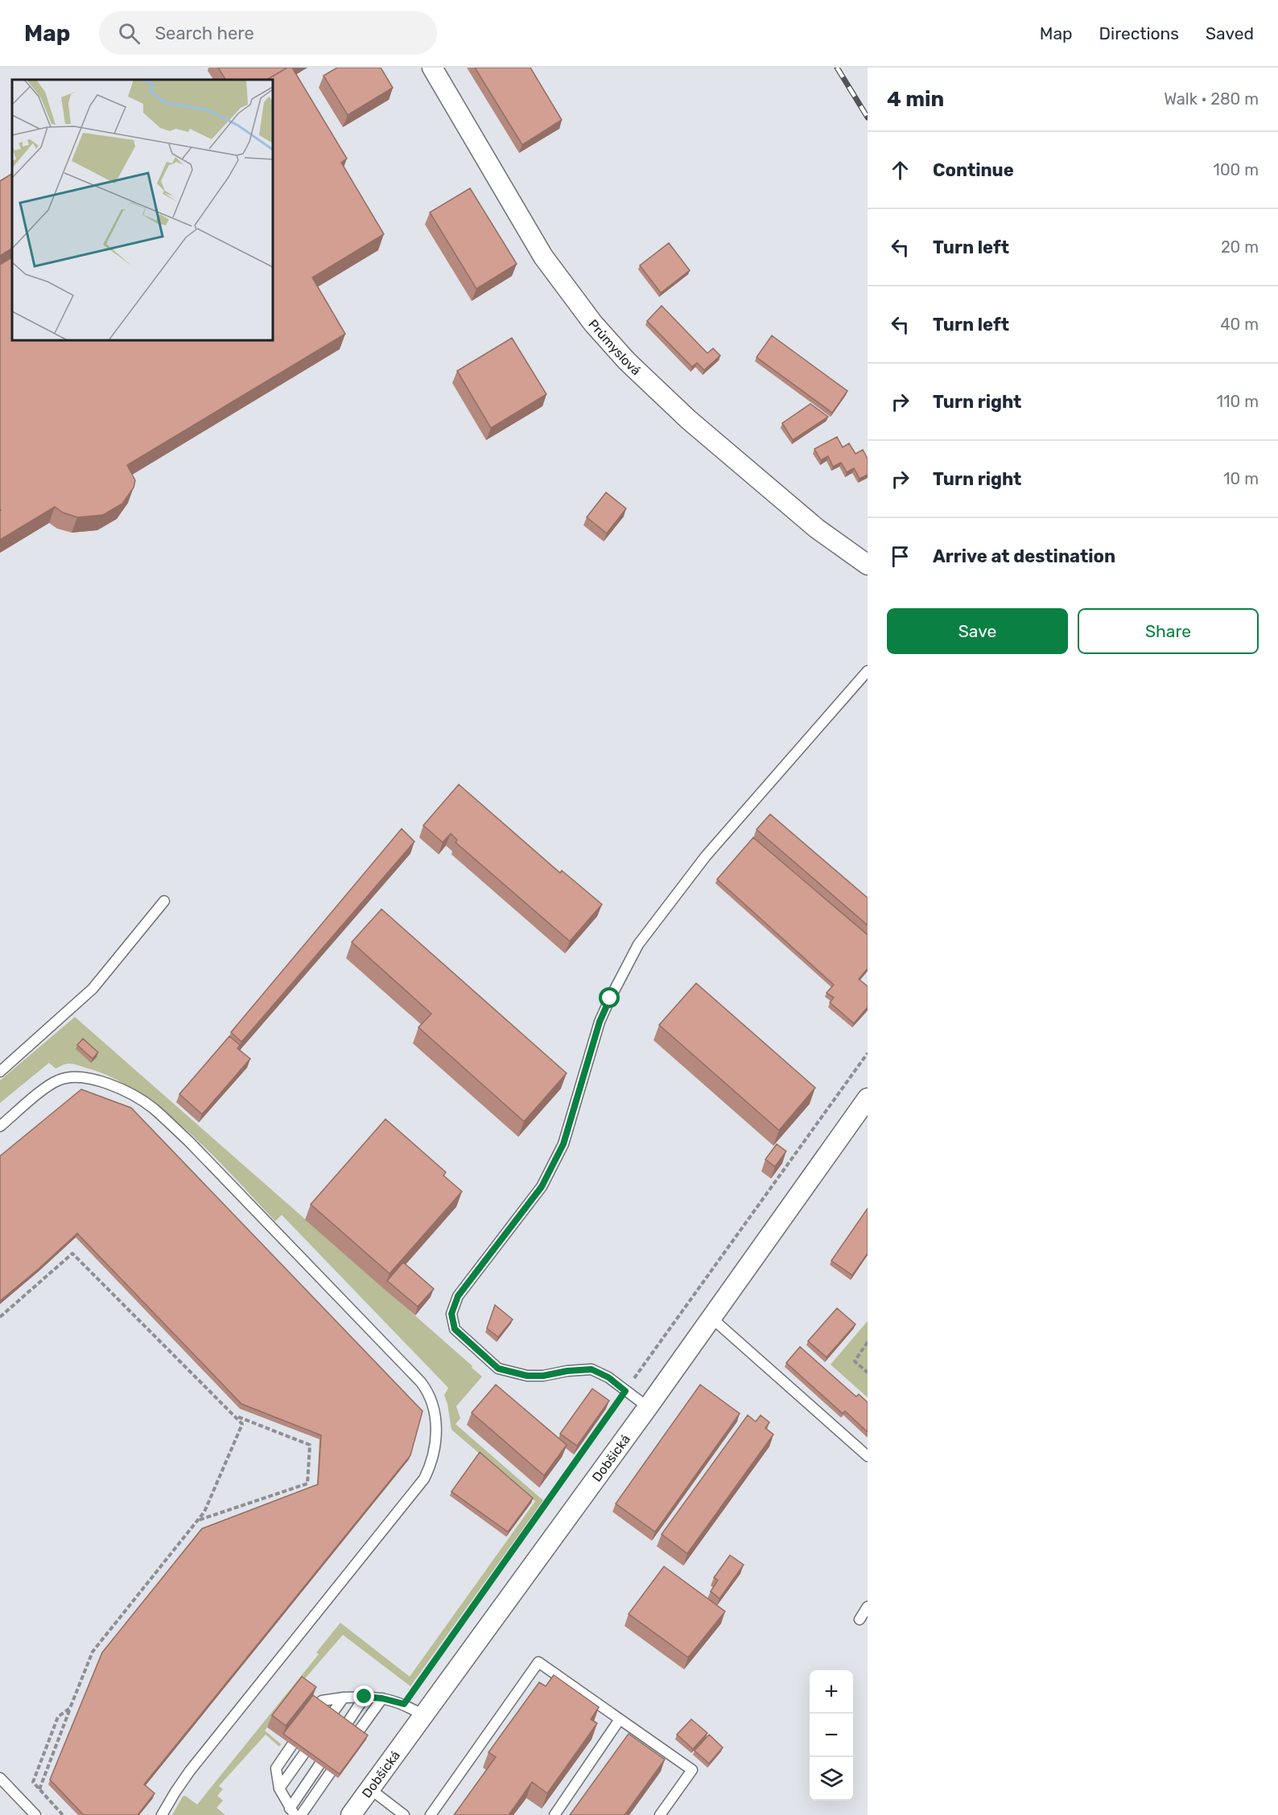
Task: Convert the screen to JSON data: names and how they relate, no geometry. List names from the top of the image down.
{
  "streets": {
    "street": ["Průmyslová", "Dobšická"]
  },
  "page": {
    "header": "Map",
    "search": "Search here",
    "nav": ["Map", "Directions", "Saved"],
    "heading": ["4 min", "Walk · 280 m"],
    "list": [
      ["Continue", "100 m"],
      ["Turn left", "20 m"],
      ["Turn left", "40 m"],
      ["Turn right", "110 m"],
      ["Turn right", "10 m"],
      "Arrive at destination"
    ],
    "buttons": ["Save", "Share"],
    "map_buttons": ["+", "−"]
  }
}
